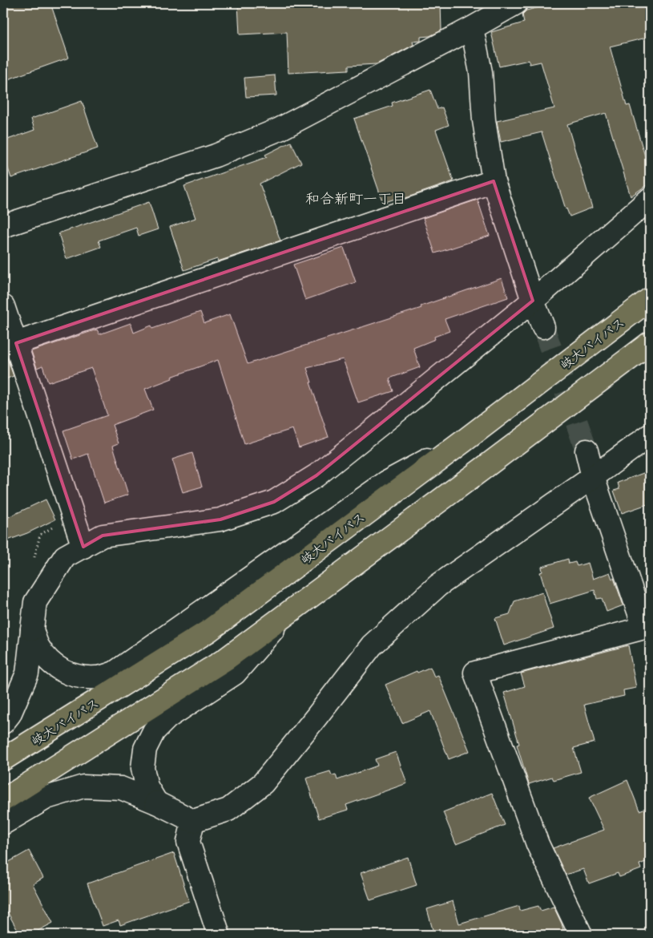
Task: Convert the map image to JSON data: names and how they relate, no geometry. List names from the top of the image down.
{
  "streets": {
    "highway": ["岐大バイパス"]
  },
  "districts": ["和合新町一丁目"]
}
